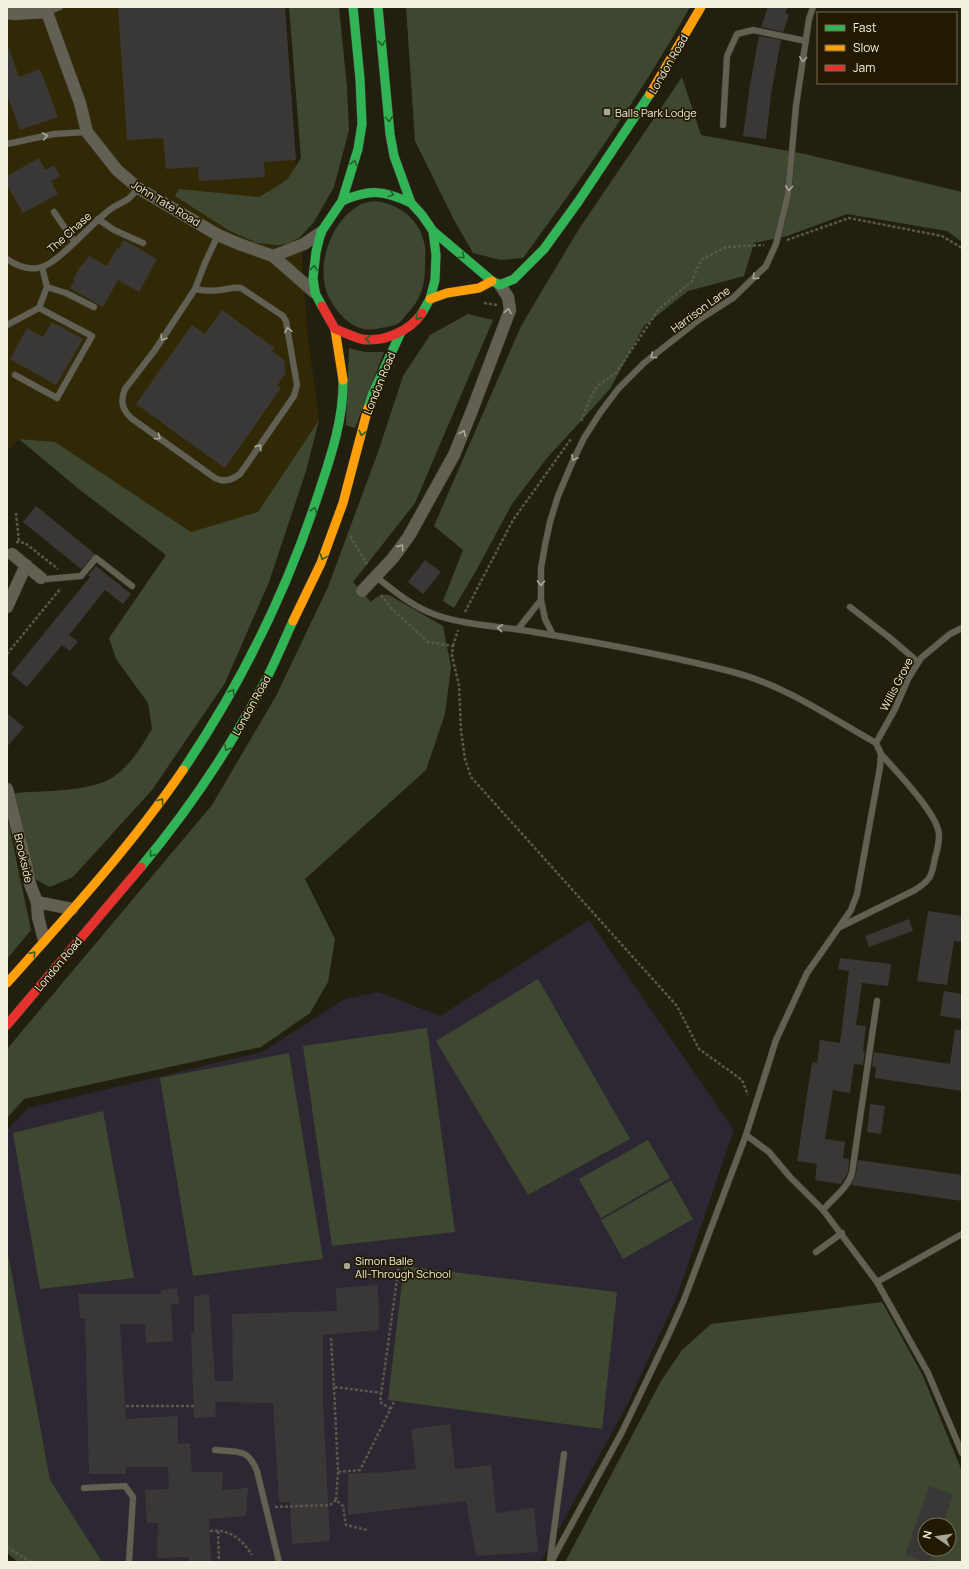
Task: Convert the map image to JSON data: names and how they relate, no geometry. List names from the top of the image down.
{
  "streets": {
    "main road": ["London Road"],
    "street": ["John Tate Road", "Brookside"],
    "lane": ["The Chase", "Harrison Lane", "Willis Grove"]
  },
  "crossings": [
    ["London Road", "Brookside"],
    ["John Tate Road", "The Chase"]
  ],
  "one_way": ["Harrison Lane"],
  "places": {
    "transit": ["Balls Park Lodge"],
    "other": ["Simon Balle All-Through School"]
  },
  "legend": ["Fast", "Slow", "Jam"],
  "north": "left"
}
